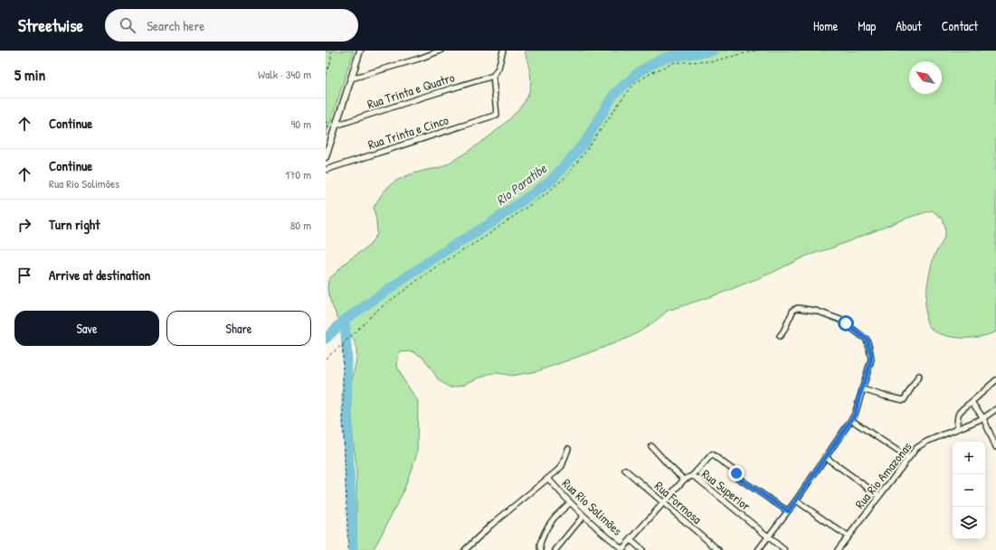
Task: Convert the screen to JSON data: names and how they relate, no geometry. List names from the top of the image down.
{
  "streets": {
    "street": [
      "Rua Trinta e Quatro",
      "Rua Trinta e Cinco",
      "Rua Rio Amazonas",
      "Rua Superior",
      "Rua Formosa",
      "Rua Rio Solimões"
    ]
  },
  "crossings": [
    ["Rua Trinta e Quatro", "Rua Trinta e Cinco"]
  ],
  "water": ["Rio Paratibe"],
  "north": "top left",
  "page": {
    "header": "Streetwise",
    "search": "Search here",
    "nav": [
      "Home",
      "Map",
      "About",
      "Contact"
    ],
    "heading": ["5 min", "Walk · 340 m"],
    "list": [
      ["Continue", "90 m"],
      ["Continue", "Rua Rio Solimões", "170 m"],
      ["Turn right", "80 m"],
      "Arrive at destination"
    ],
    "buttons": ["Save", "Share"],
    "map_buttons": ["+", "−"]
  }
}
